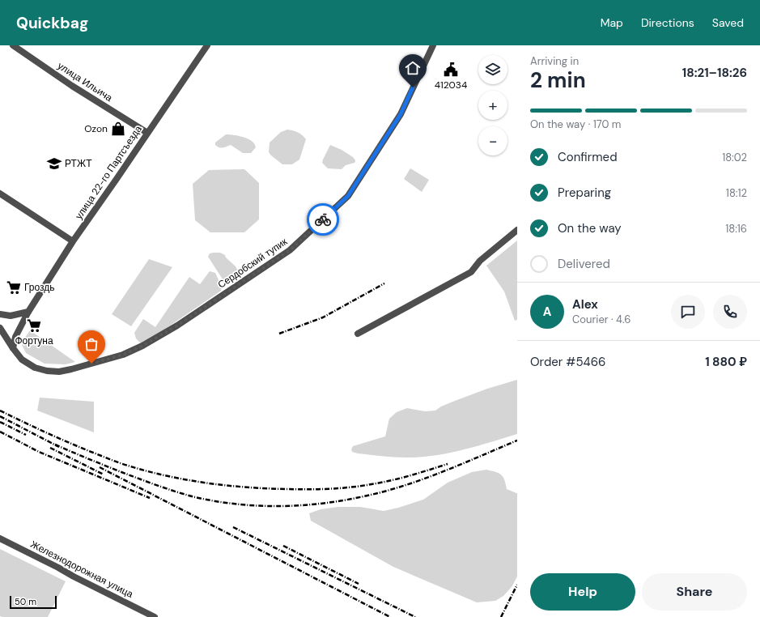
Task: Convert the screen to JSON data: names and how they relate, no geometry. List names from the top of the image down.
{
  "streets": {
    "street": [
      "улица Ильича",
      "улица 22-го Партсъезда",
      "Сердобский тупик",
      "Железнодорожная улица"
    ]
  },
  "crossings": [
    ["улица Ильича", "улица 22-го Партсъезда"],
    ["улица 22-го Партсъезда", "Сердобский тупик"]
  ],
  "places": {
    "public building": ["412034"],
    "shop": ["Ozon"],
    "school or university": ["РТЖТ"],
    "supermarket": ["Гроздь", "Фортуна"]
  },
  "scale_bar": "50 m",
  "page": {
    "header": "Quickbag",
    "nav": ["Map", "Directions", "Saved"],
    "heading": ["2 min", "Arriving in", "18:21–18:26"],
    "panel": [
      "Alex",
      "Courier · 4.6",
      "Order #5466",
      "1 880 ₽"
    ],
    "map_buttons": ["+", "−"],
    "bar": "On the way · 170 m",
    "list": [
      ["Confirmed", "18:02"],
      ["Preparing", "18:12"],
      ["On the way", "18:16"],
      "Delivered"
    ],
    "round": "A",
    "buttons": ["Help", "Share"],
    "scale": "50 m"
  }
}
